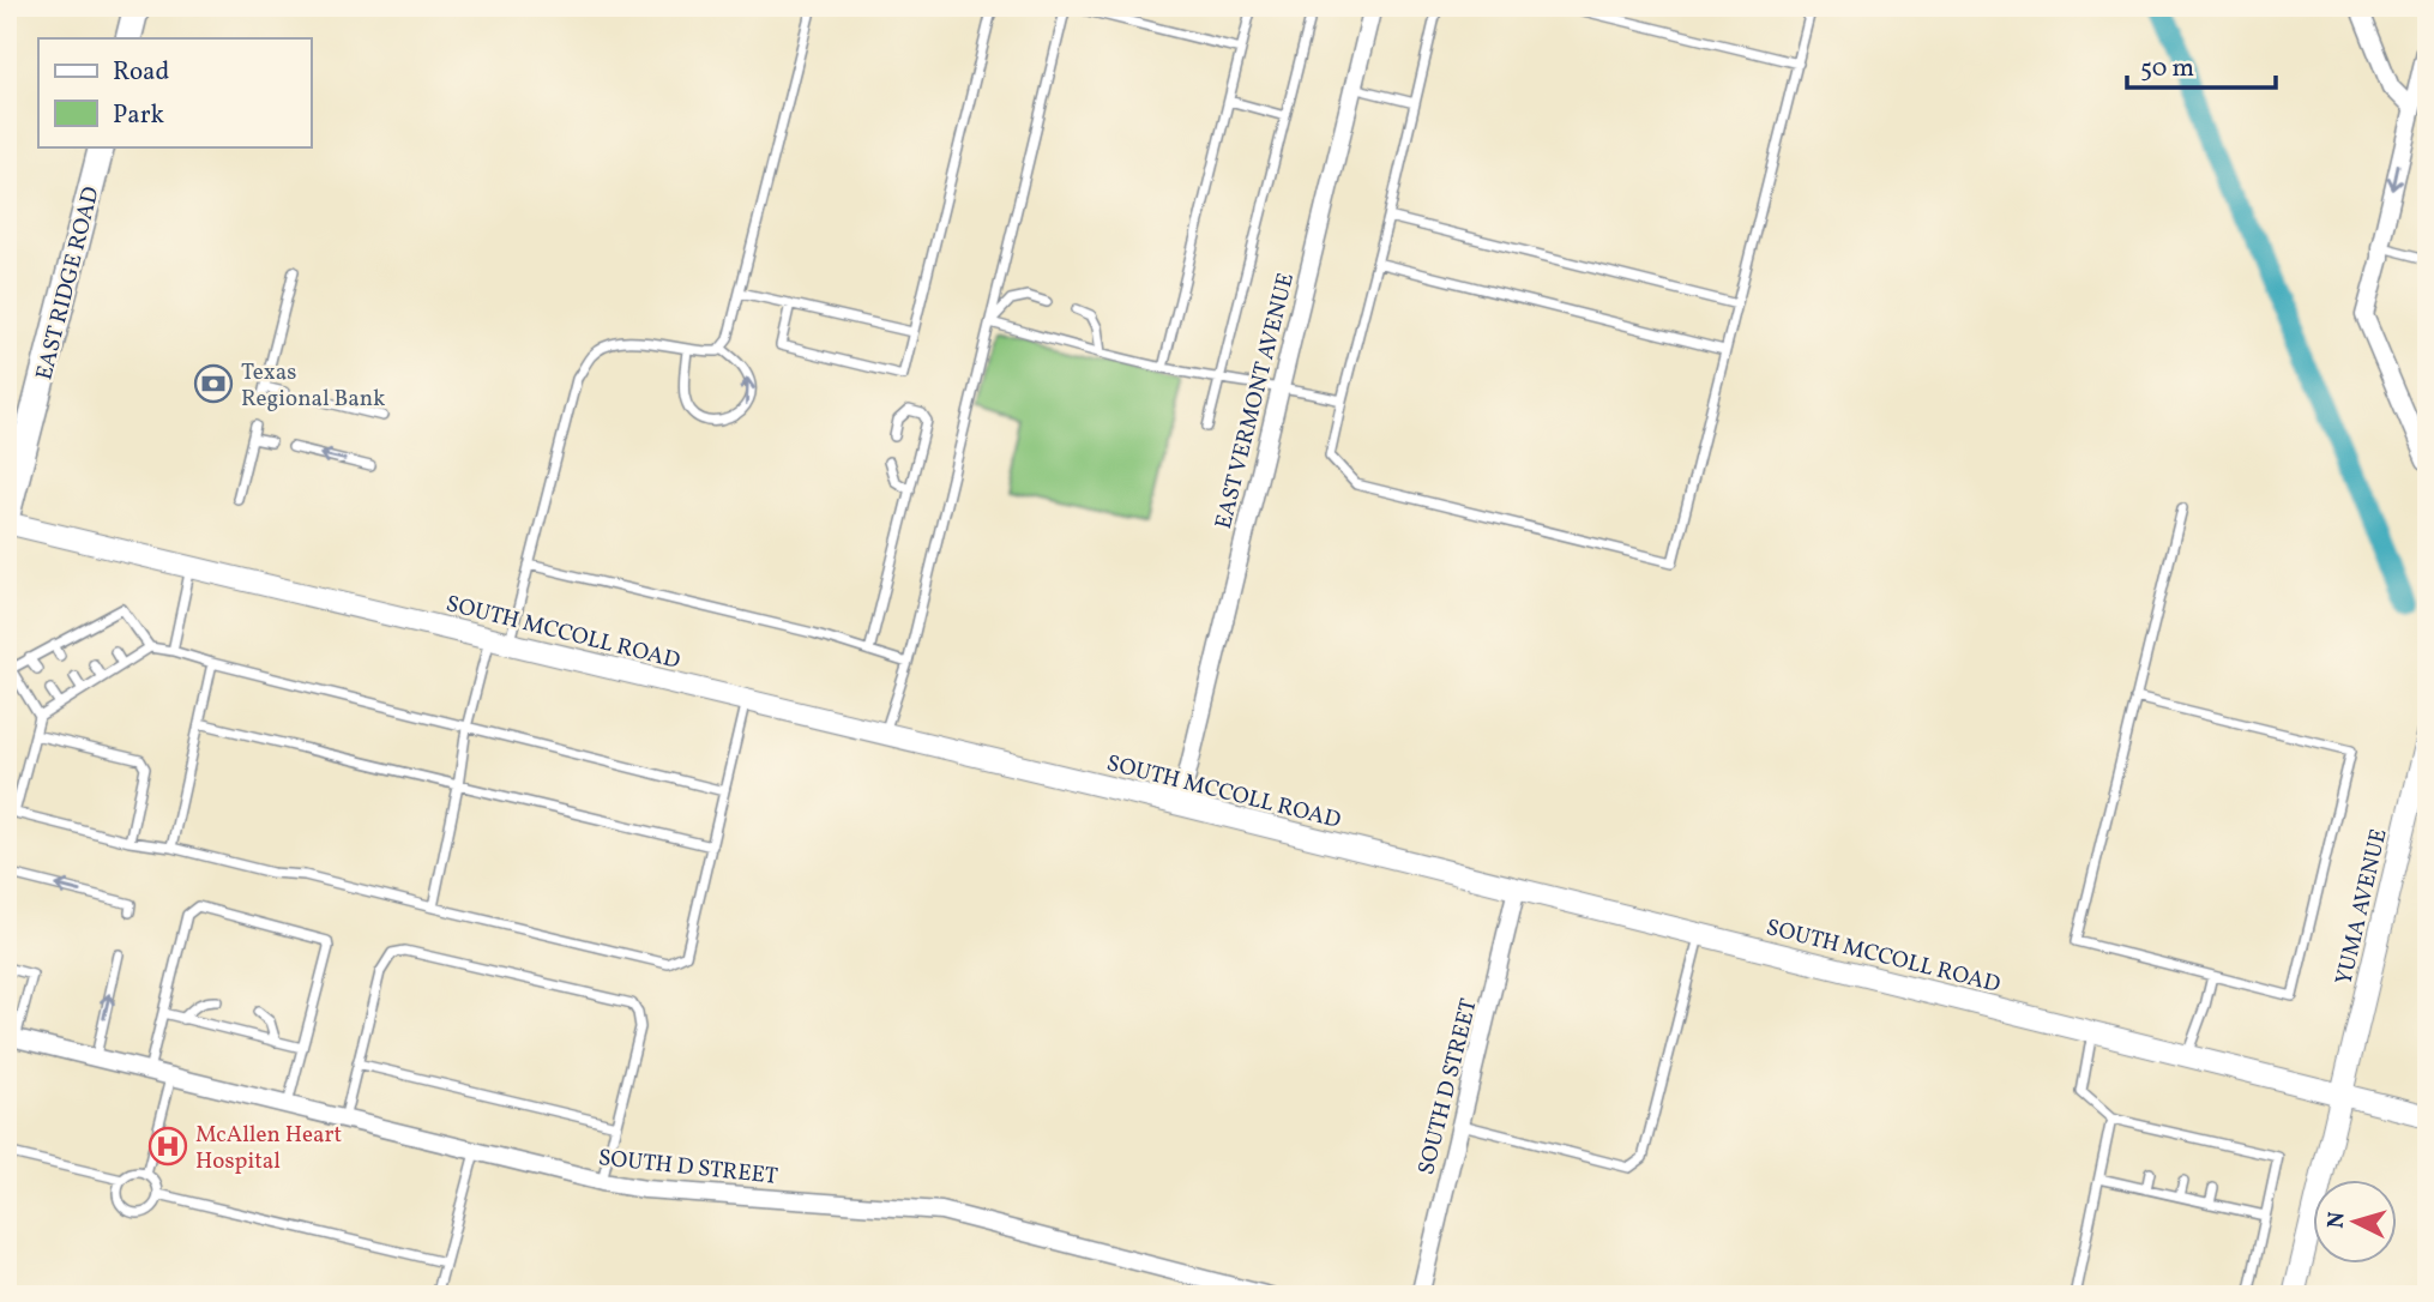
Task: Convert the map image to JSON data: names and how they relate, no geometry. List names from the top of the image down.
{
  "streets": {
    "main road": ["EAST RIDGE ROAD"],
    "street": [
      "EAST VERMONT AVENUE",
      "SOUTH MCCOLL ROAD",
      "YUMA AVENUE",
      "SOUTH D STREET"
    ]
  },
  "crossings": [
    ["EAST RIDGE ROAD", "SOUTH MCCOLL ROAD"],
    ["EAST VERMONT AVENUE", "SOUTH MCCOLL ROAD"],
    ["SOUTH MCCOLL ROAD", "YUMA AVENUE"],
    ["SOUTH MCCOLL ROAD", "SOUTH D STREET"]
  ],
  "places": {
    "bank": ["Texas Regional Bank"],
    "hospital": ["McAllen Heart Hospital"]
  },
  "legend": ["Road", "Park"],
  "scale_bar": "50 m",
  "north": "left"
}
